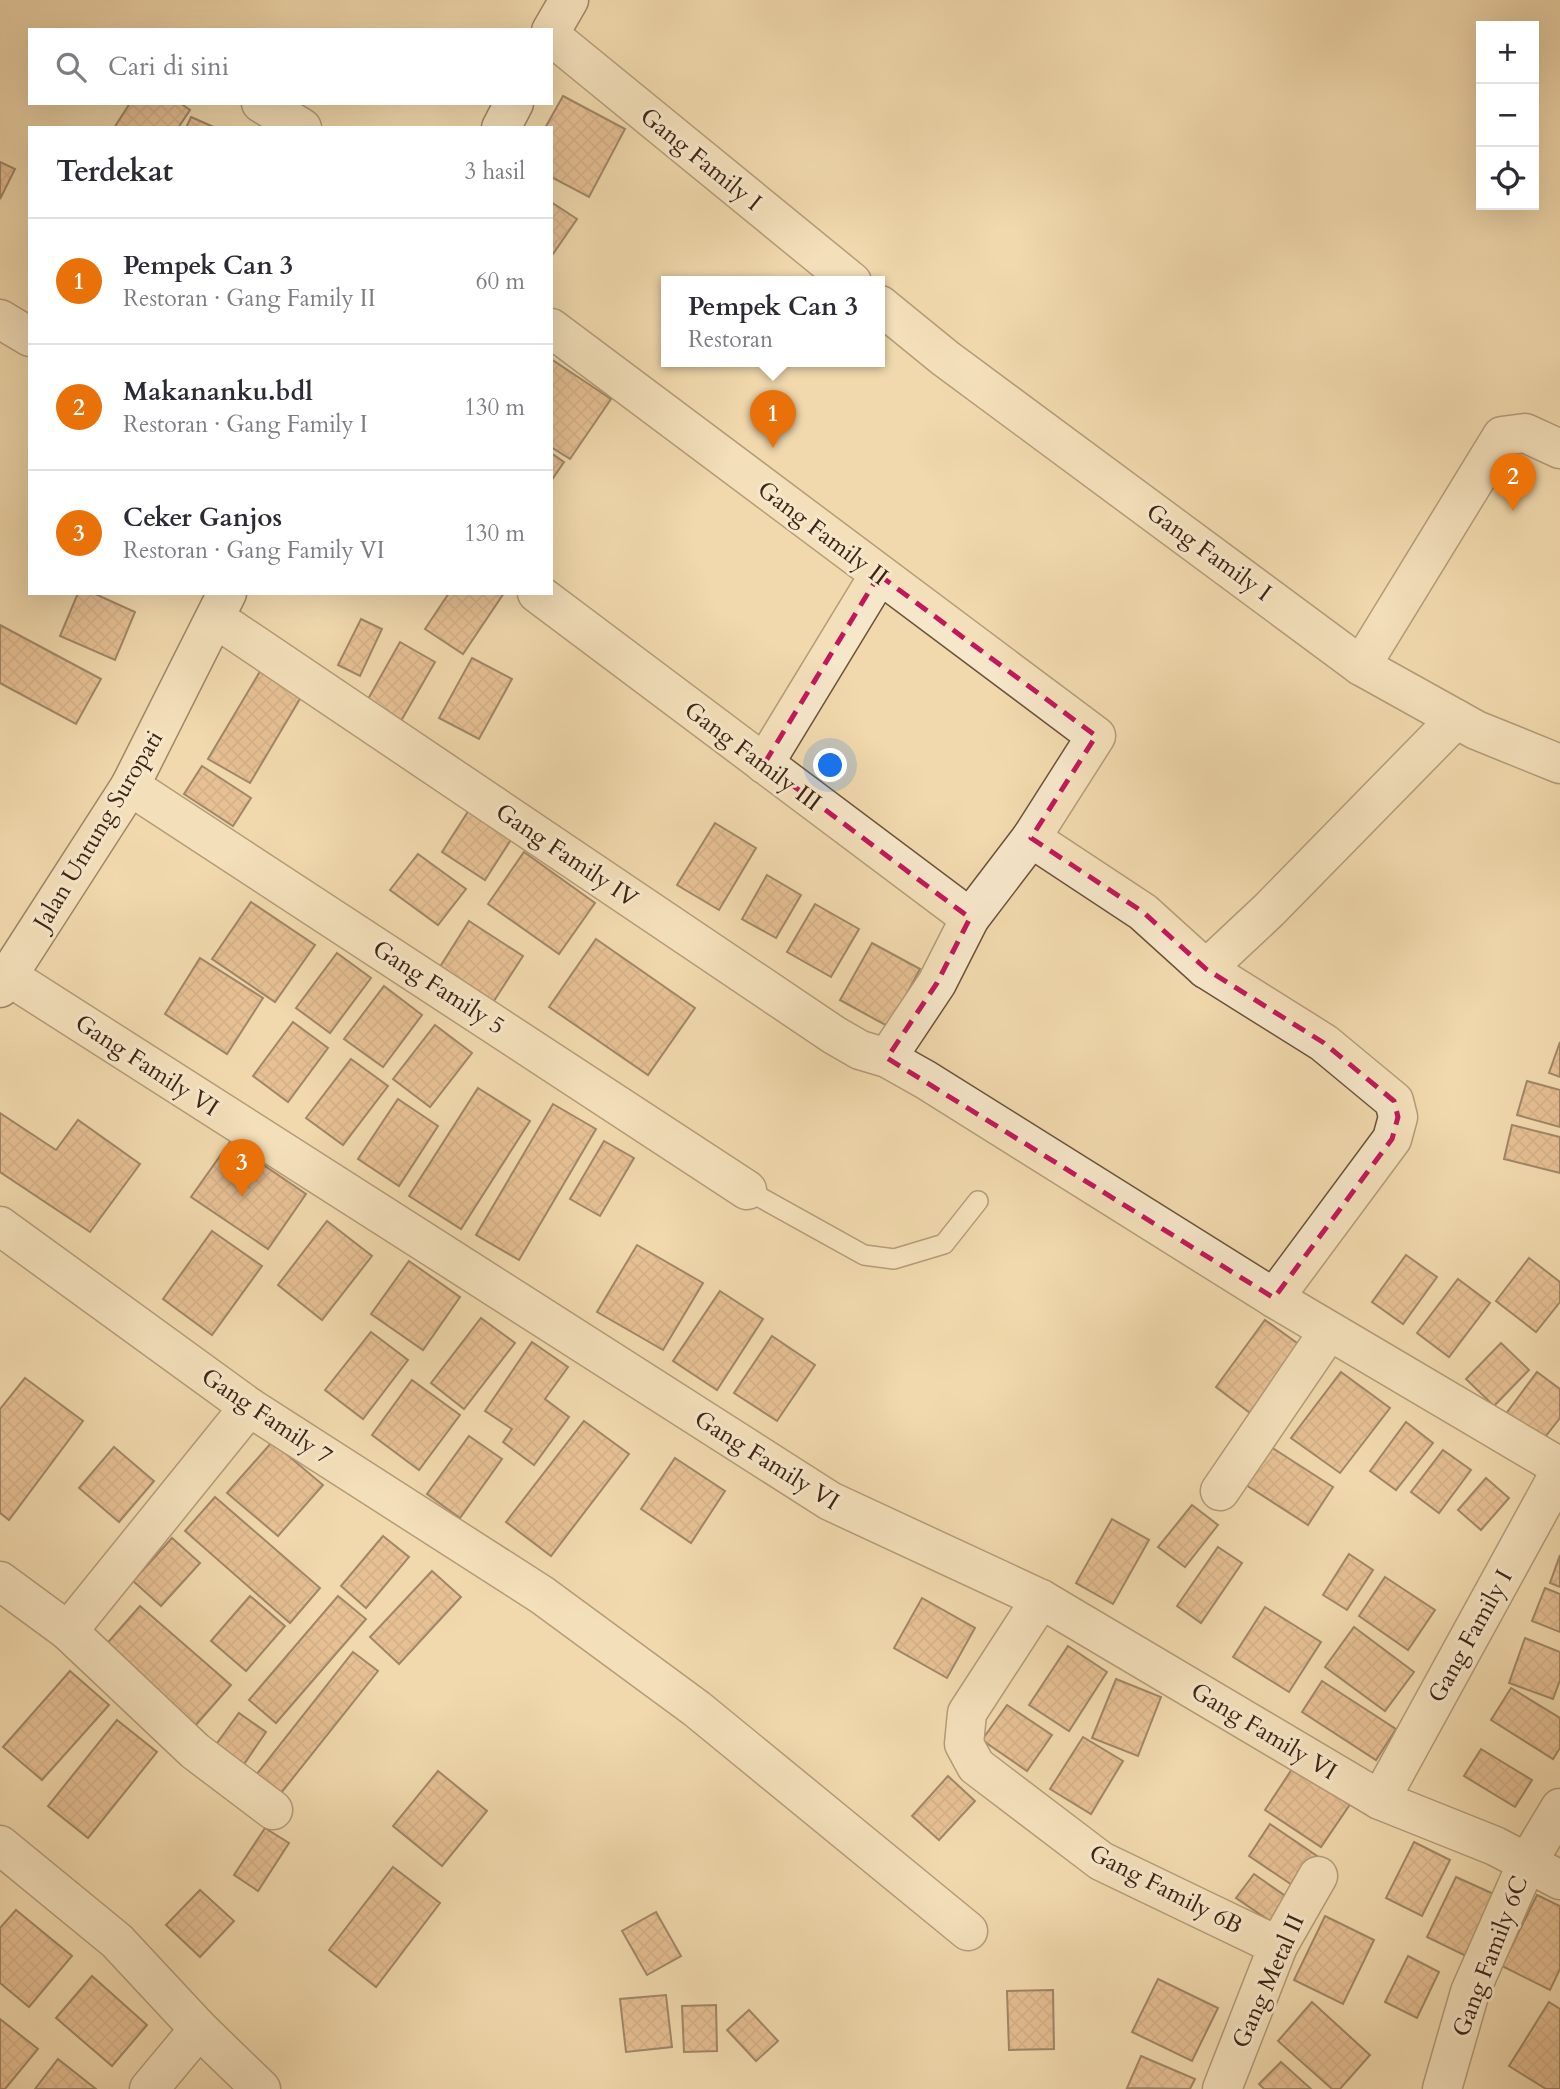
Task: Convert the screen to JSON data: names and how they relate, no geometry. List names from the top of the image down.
{
  "streets": {
    "street": [
      "Gang Family I",
      "Gang Family II",
      "Gang Family III",
      "Jalan Untung Suropati",
      "Gang Family IV",
      "Gang Family 5",
      "Gang Family VI",
      "Gang Family 7",
      "Gang Family 6B",
      "Gang Family 6C",
      "Gang Metal II"
    ]
  },
  "crossings": [
    ["Gang Family I", "Gang Family VI"],
    ["Jalan Untung Suropati", "Gang Family IV"],
    ["Jalan Untung Suropati", "Gang Family 5"],
    ["Jalan Untung Suropati", "Gang Family VI"],
    ["Gang Family VI", "Gang Family 6B"],
    ["Gang Family VI", "Gang Family 6C"],
    ["Gang Family 6B", "Gang Metal II"]
  ],
  "page": {
    "map_buttons": ["+", "−"],
    "search": "Cari di sini",
    "heading": ["Terdekat", "3 hasil"],
    "list": [
      {
        "mark": "1",
        "name": "Pempek Can 3",
        "note": "Restoran · Gang Family II",
        "value": "60 m"
      },
      {
        "mark": "2",
        "name": "Makananku.bdl",
        "note": "Restoran · Gang Family I",
        "value": "130 m"
      },
      {
        "mark": "3",
        "name": "Ceker Ganjos",
        "note": "Restoran · Gang Family VI",
        "value": "130 m"
      }
    ],
    "popup": ["Pempek Can 3", "Restoran"],
    "pins": ["1", "2", "3"]
  }
}
